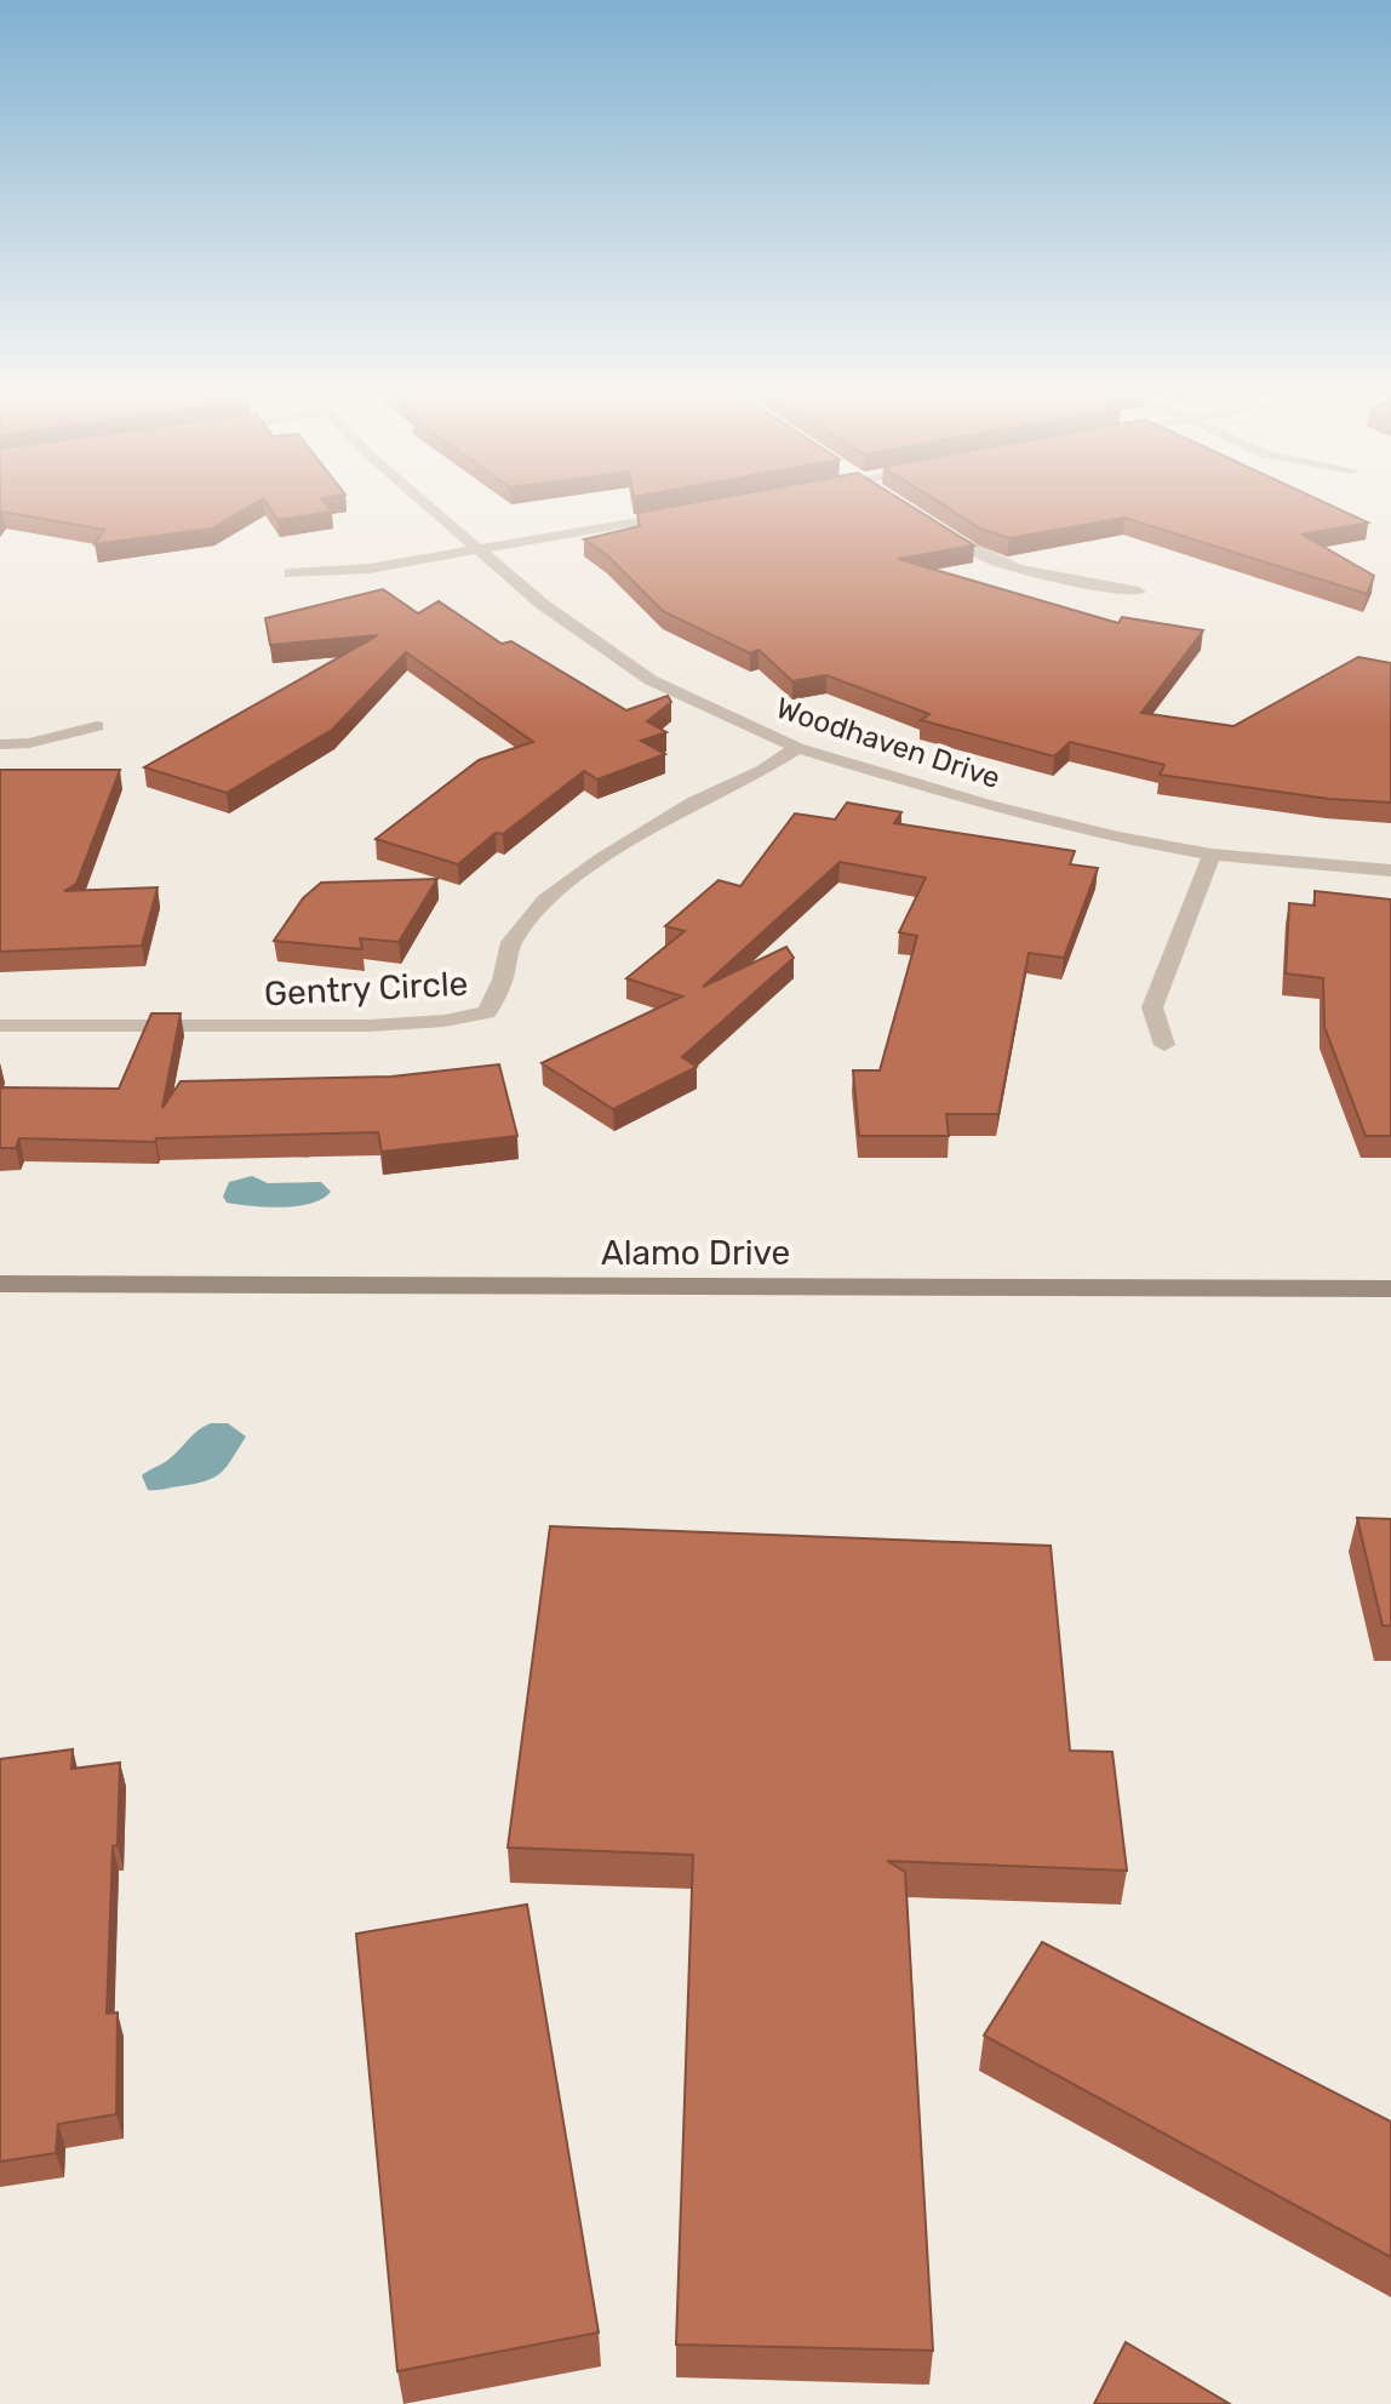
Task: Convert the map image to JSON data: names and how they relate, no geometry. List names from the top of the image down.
{
  "streets": {
    "main road": ["Alamo Drive"],
    "street": ["Woodhaven Drive", "Gentry Circle"]
  },
  "crossings": [
    ["Woodhaven Drive", "Gentry Circle"]
  ]
}
